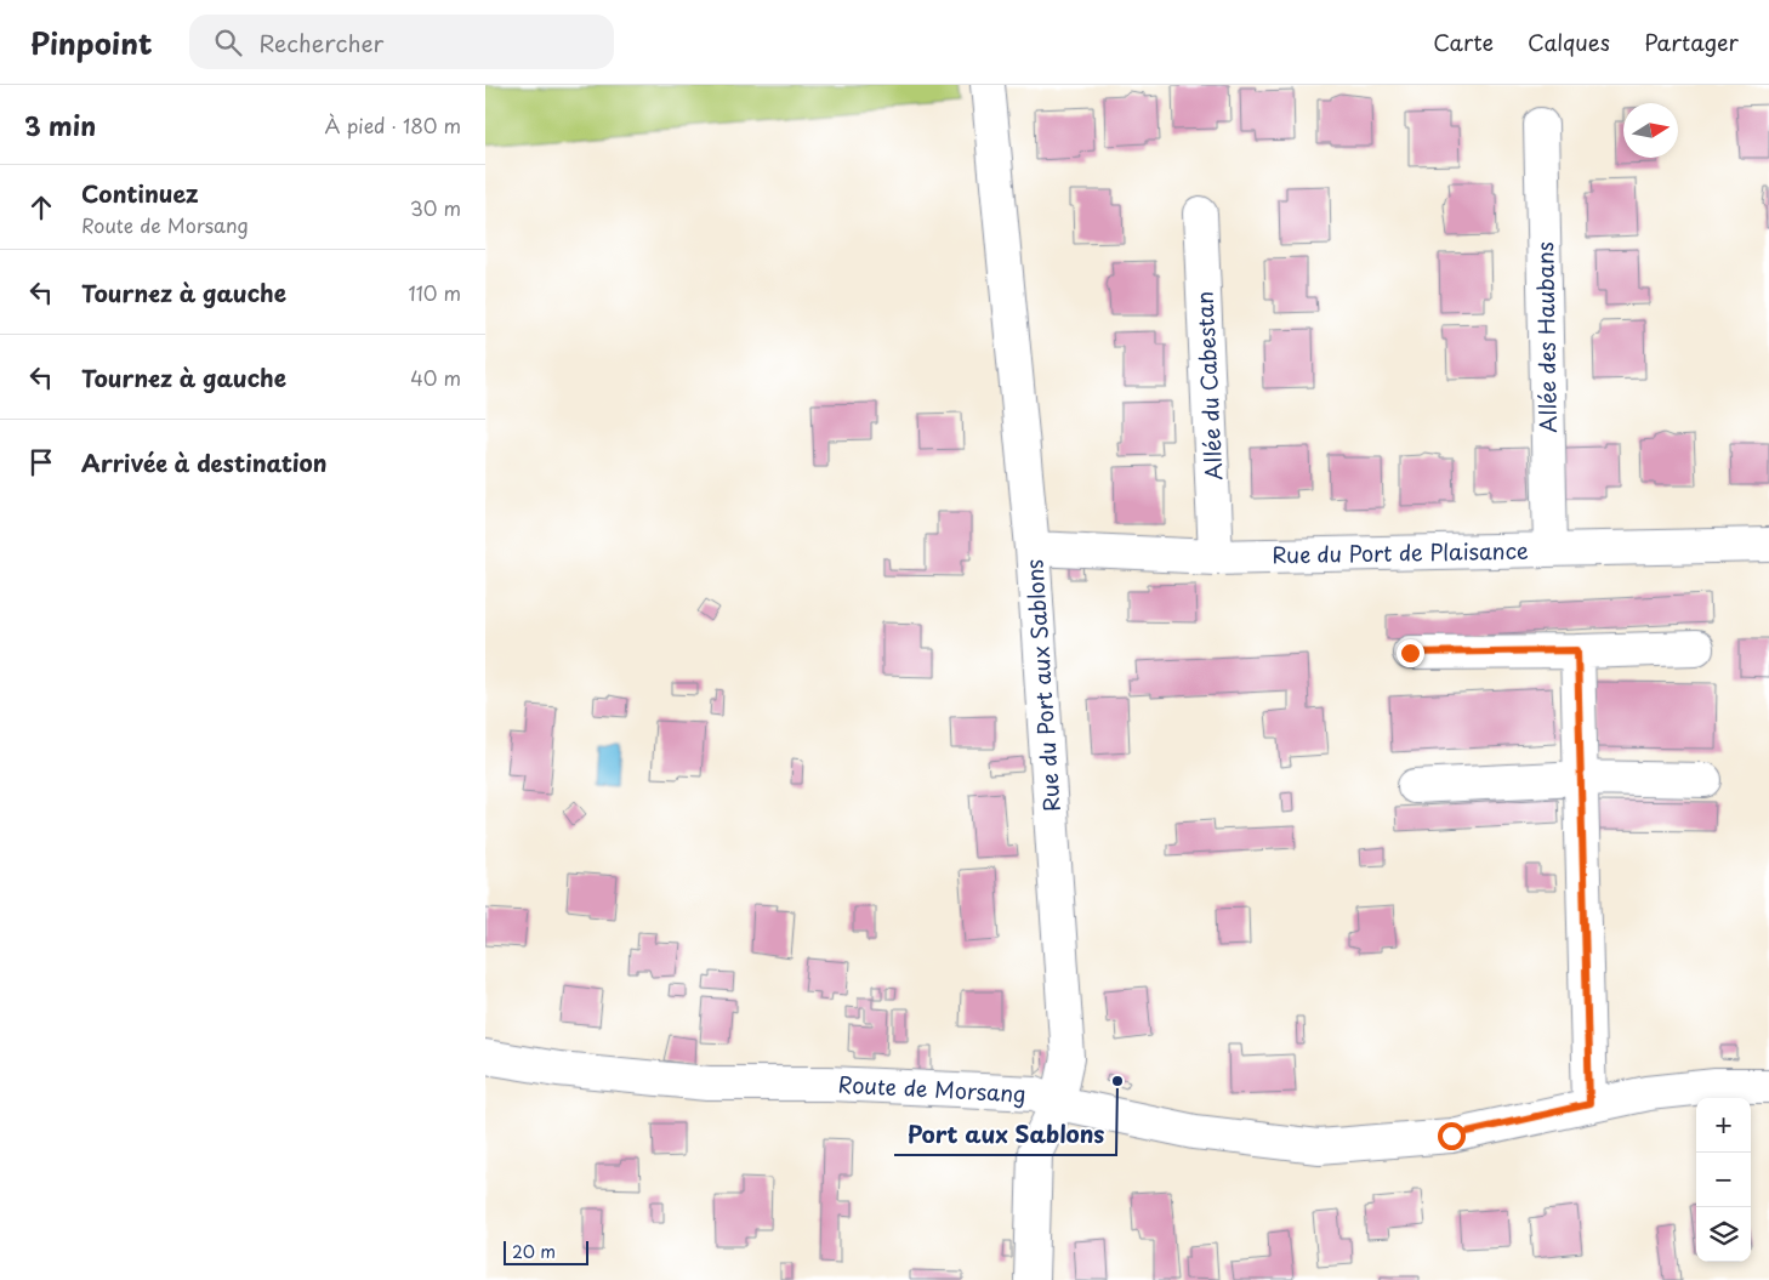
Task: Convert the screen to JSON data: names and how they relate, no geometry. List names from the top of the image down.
{
  "streets": {
    "street": [
      "Allée des Haubans",
      "Allée du Cabestan",
      "Rue du Port de Plaisance",
      "Rue du Port aux Sablons",
      "Route de Morsang"
    ]
  },
  "crossings": [
    ["Allée des Haubans", "Rue du Port de Plaisance"],
    ["Allée du Cabestan", "Rue du Port de Plaisance"],
    ["Rue du Port de Plaisance", "Rue du Port aux Sablons"],
    ["Rue du Port aux Sablons", "Route de Morsang"]
  ],
  "places": ["Port aux Sablons"],
  "scale_bar": "20 m",
  "north": "right",
  "page": {
    "header": "Pinpoint",
    "search": "Rechercher",
    "nav": ["Carte", "Calques", "Partager"],
    "heading": ["3 min", "À pied · 180 m"],
    "list": [
      ["Continuez", "Route de Morsang", "30 m"],
      ["Tournez à gauche", "110 m"],
      ["Tournez à gauche", "40 m"],
      "Arrivée à destination"
    ],
    "map_buttons": ["+", "−"],
    "scale": "20 m"
  }
}
